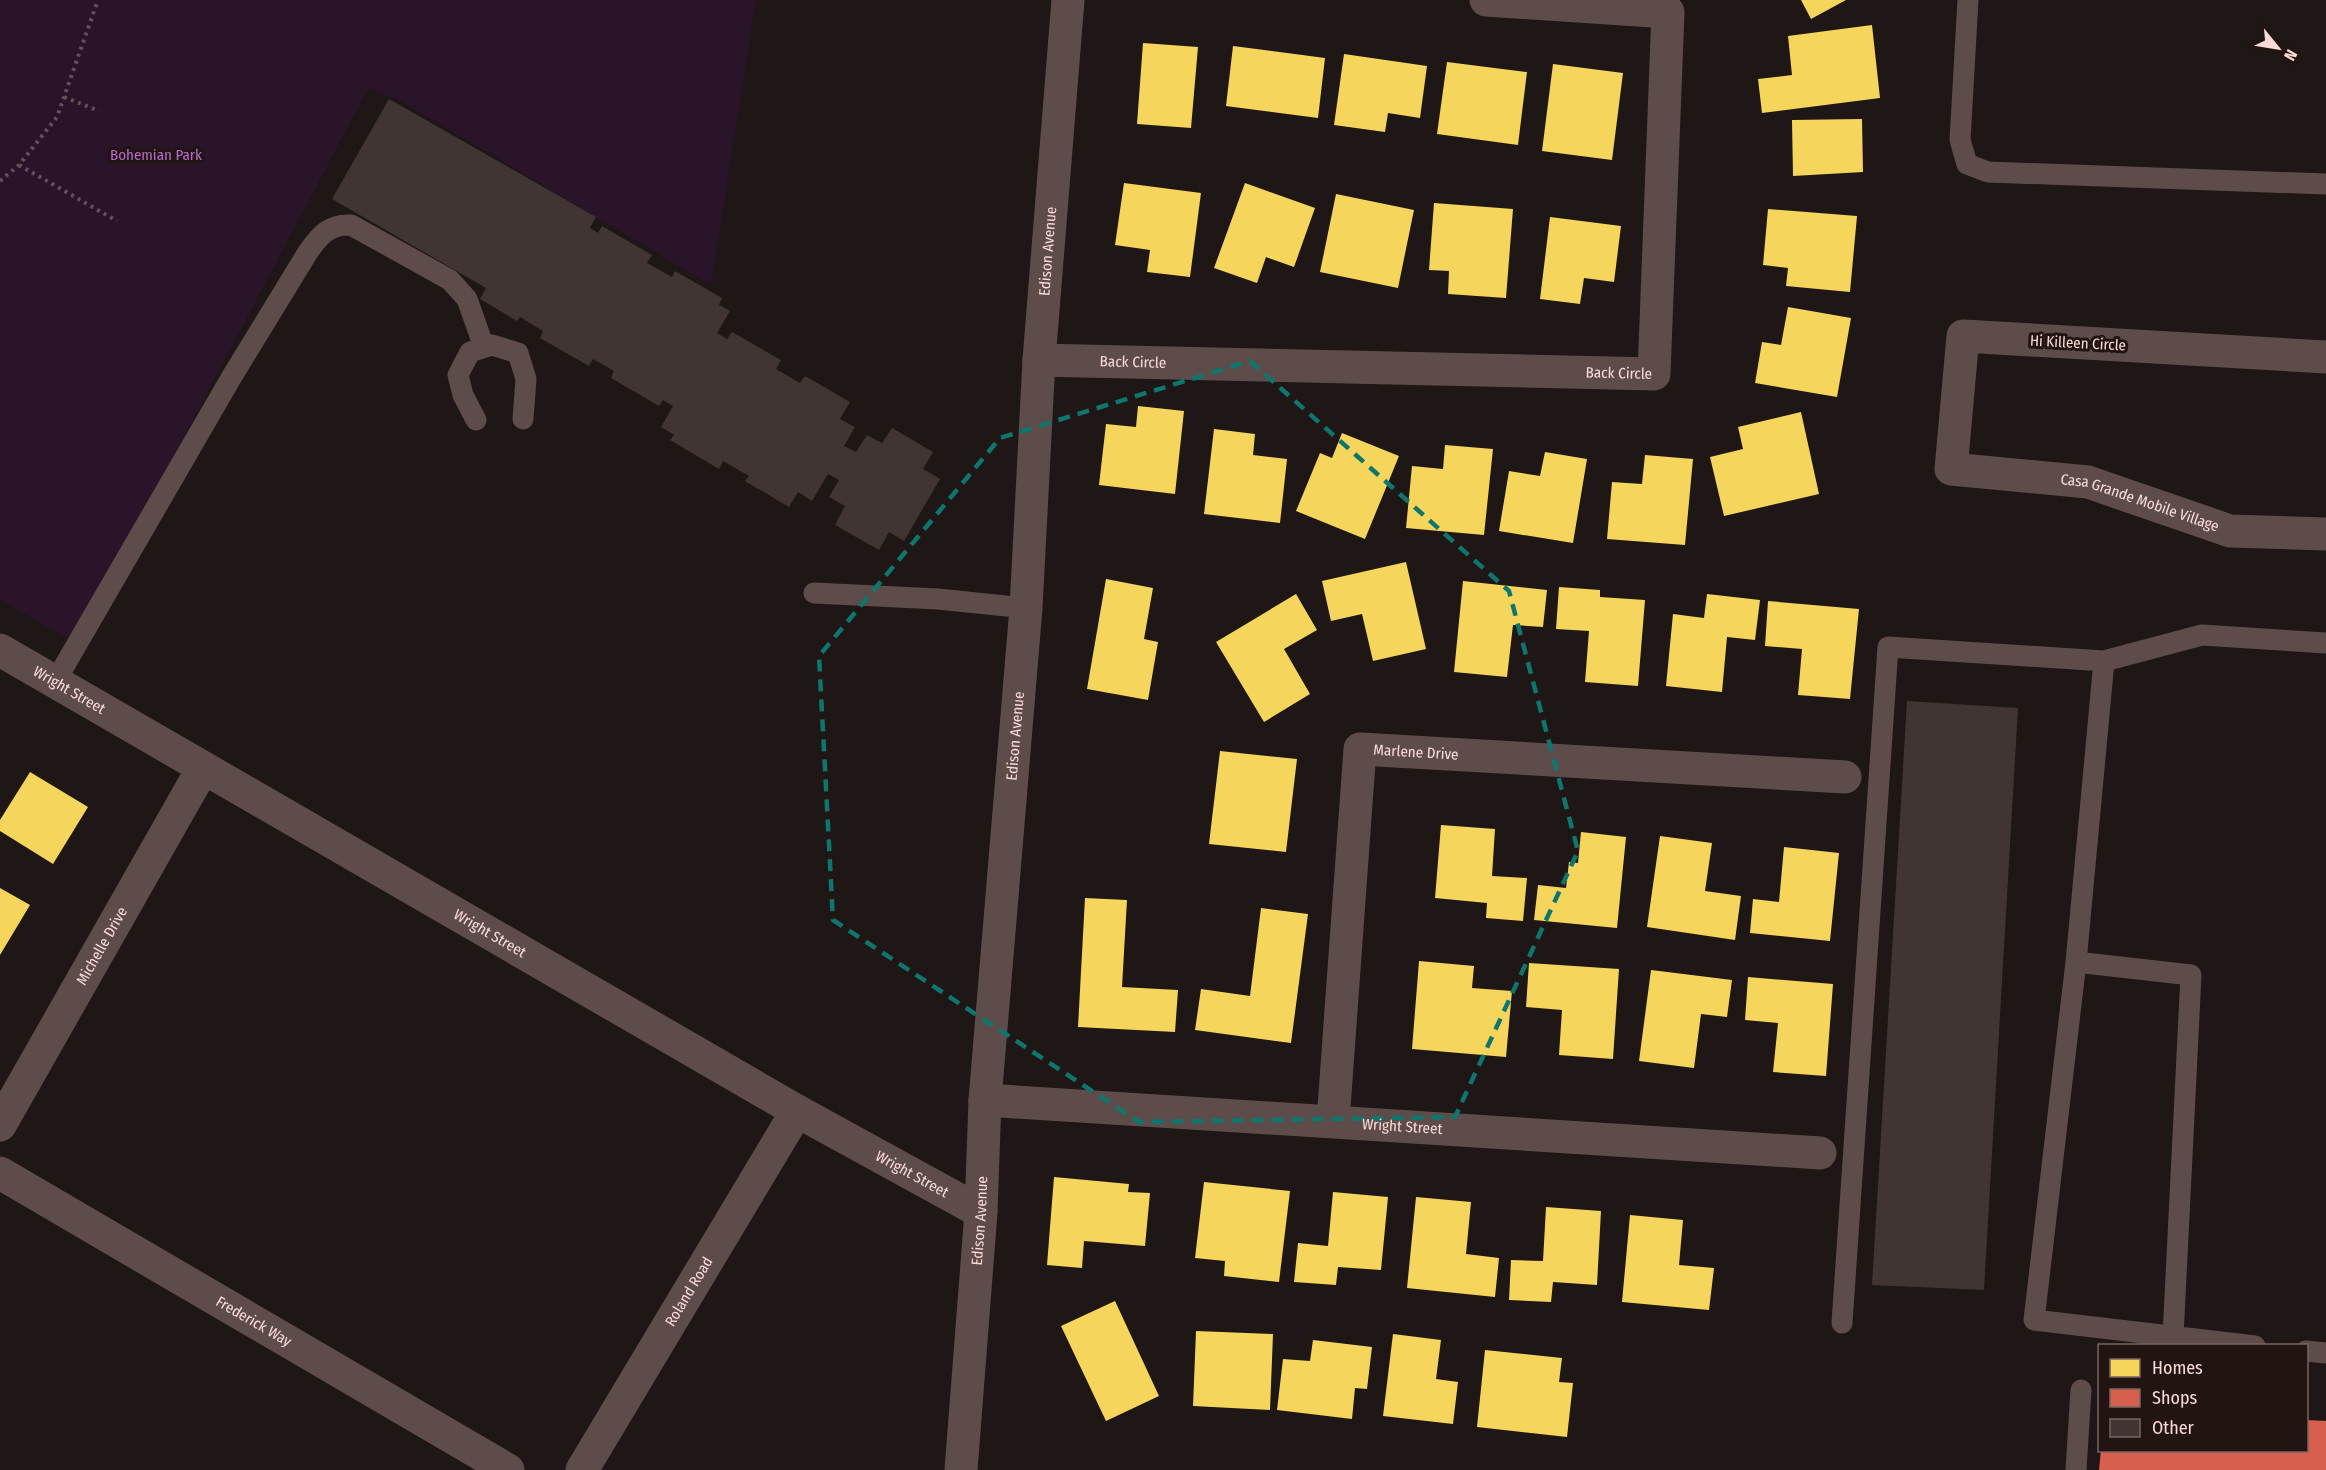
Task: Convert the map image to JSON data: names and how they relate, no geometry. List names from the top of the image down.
{
  "streets": {
    "street": [
      "Edison Avenue",
      "Hi Killeen Circle",
      "Back Circle",
      "Casa Grande Mobile Village",
      "Wright Street",
      "Marlene Drive",
      "Michelle Drive",
      "Roland Road",
      "Frederick Way"
    ]
  },
  "crossings": [
    ["Edison Avenue", "Back Circle"],
    ["Edison Avenue", "Wright Street"],
    ["Hi Killeen Circle", "Casa Grande Mobile Village"],
    ["Wright Street", "Marlene Drive"],
    ["Wright Street", "Michelle Drive"],
    ["Wright Street", "Roland Road"]
  ],
  "parks": ["Bohemian Park"],
  "legend": ["Homes", "Shops", "Other"],
  "north": "bottom right"
}
